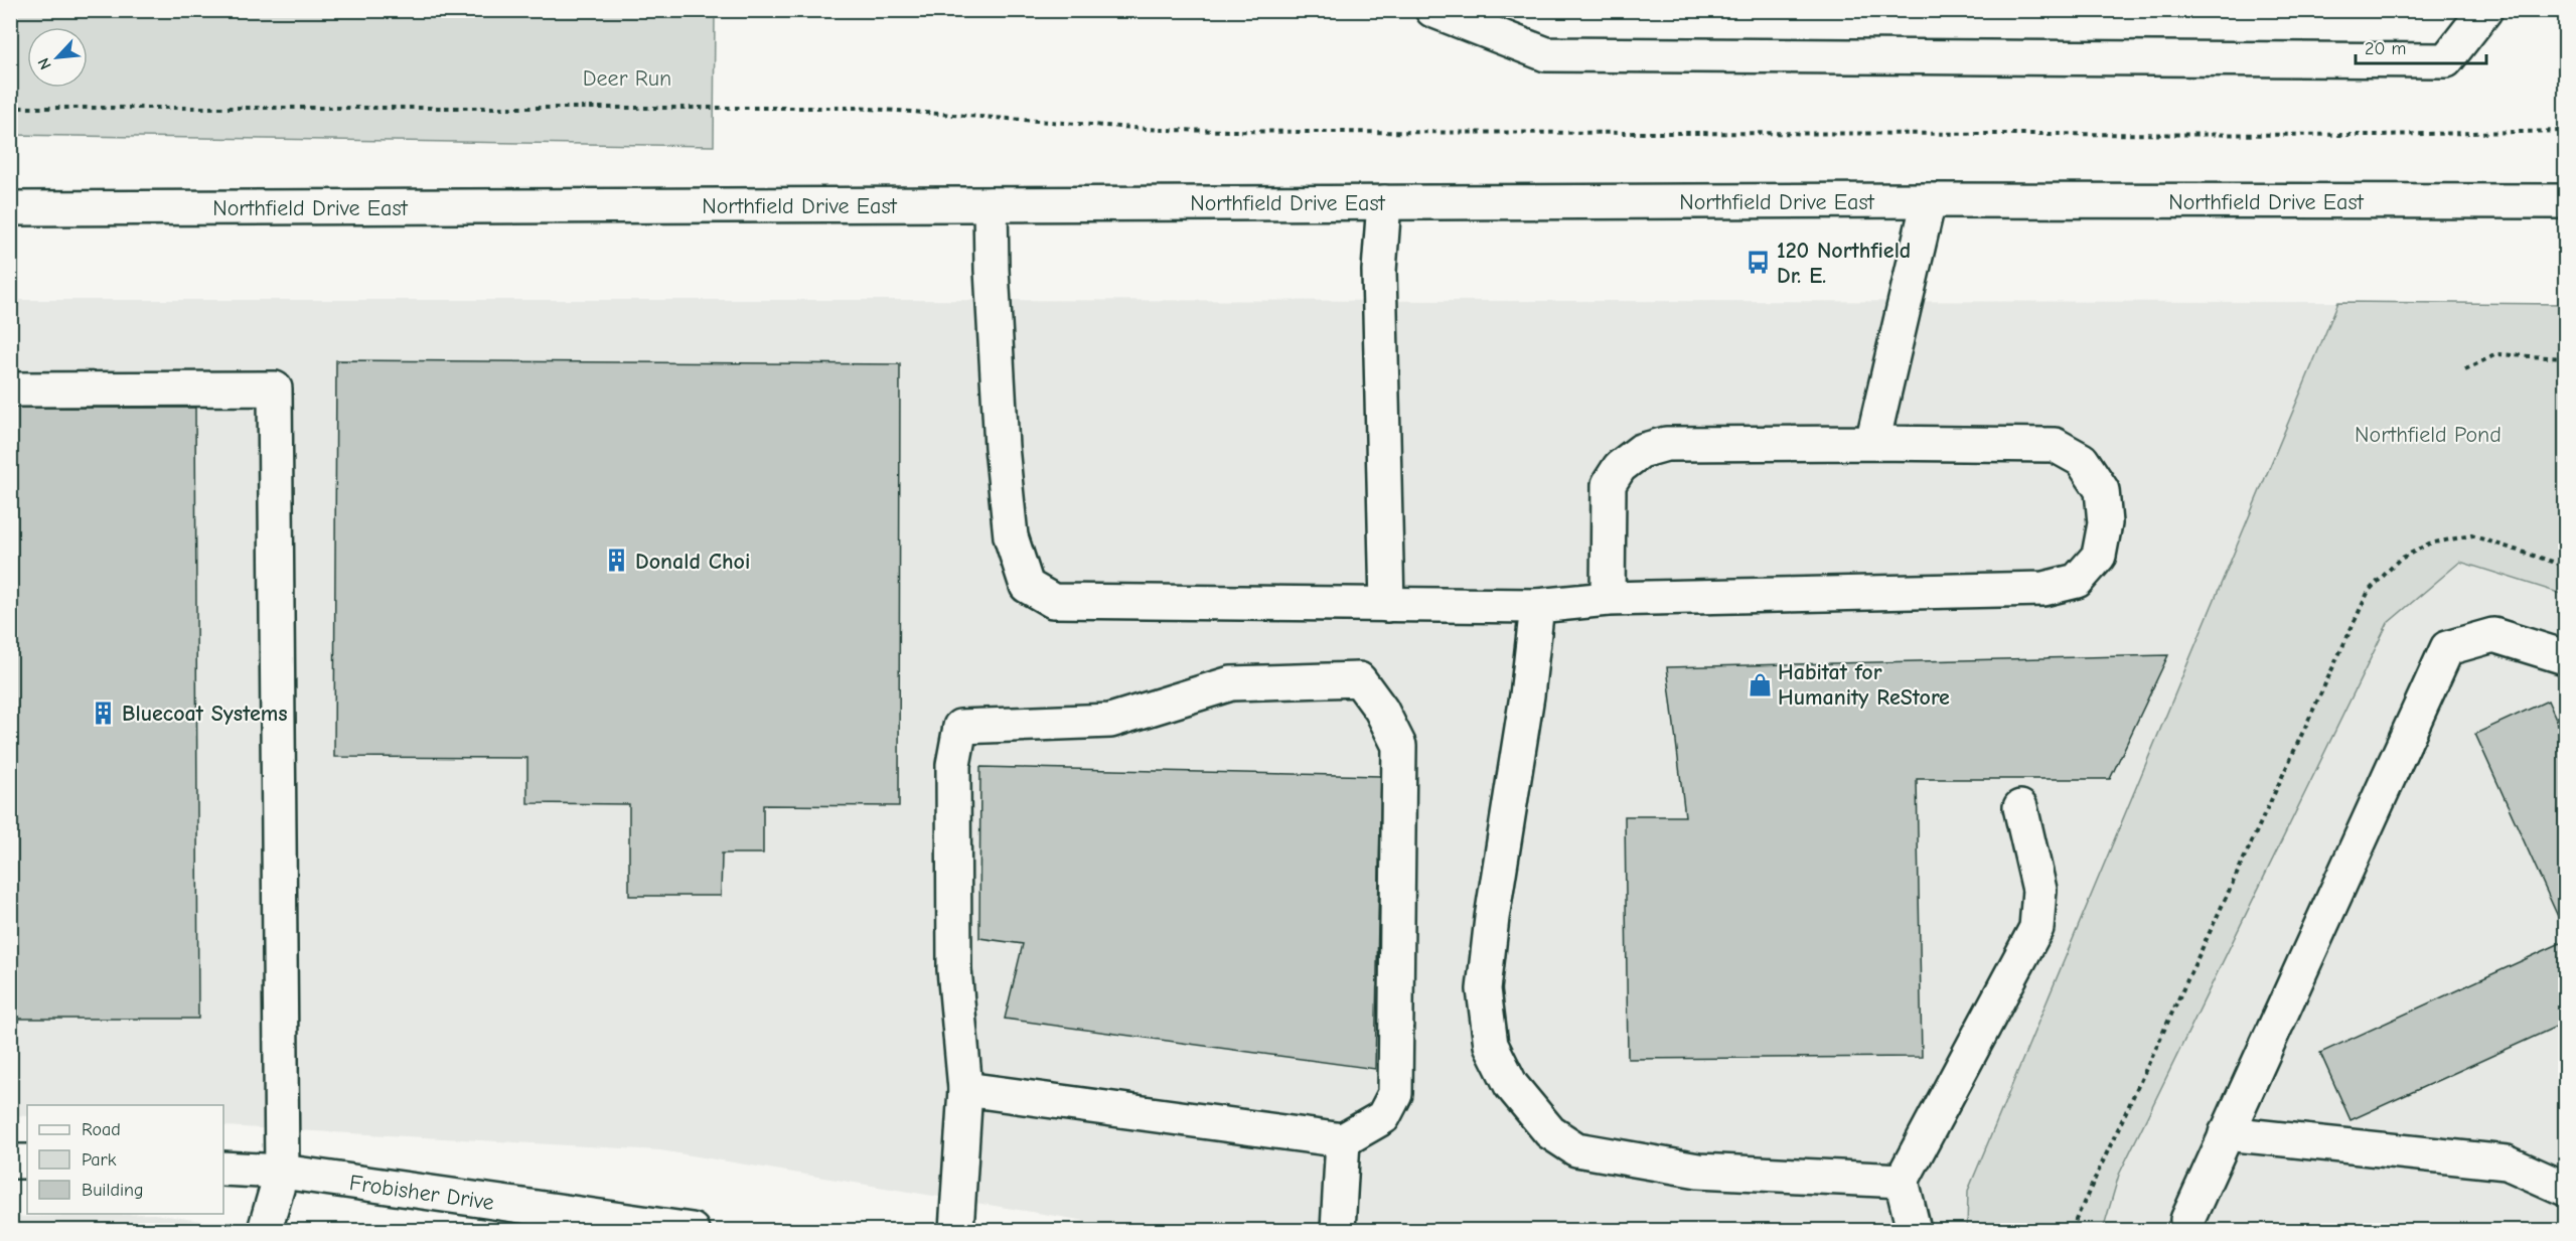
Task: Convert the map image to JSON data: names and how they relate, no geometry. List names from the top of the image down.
{
  "streets": {
    "main road": ["Northfield Drive East", "Frobisher Drive"]
  },
  "parks": ["Deer Run", "Northfield Pond"],
  "places": {
    "bus stop": ["120 Northfield Dr. E."],
    "building": ["Donald Choi", "Bluecoat Systems"],
    "shop": ["Habitat for Humanity ReStore"]
  },
  "legend": ["Road", "Park", "Building"],
  "scale_bar": "20 m",
  "north": "bottom left"
}
